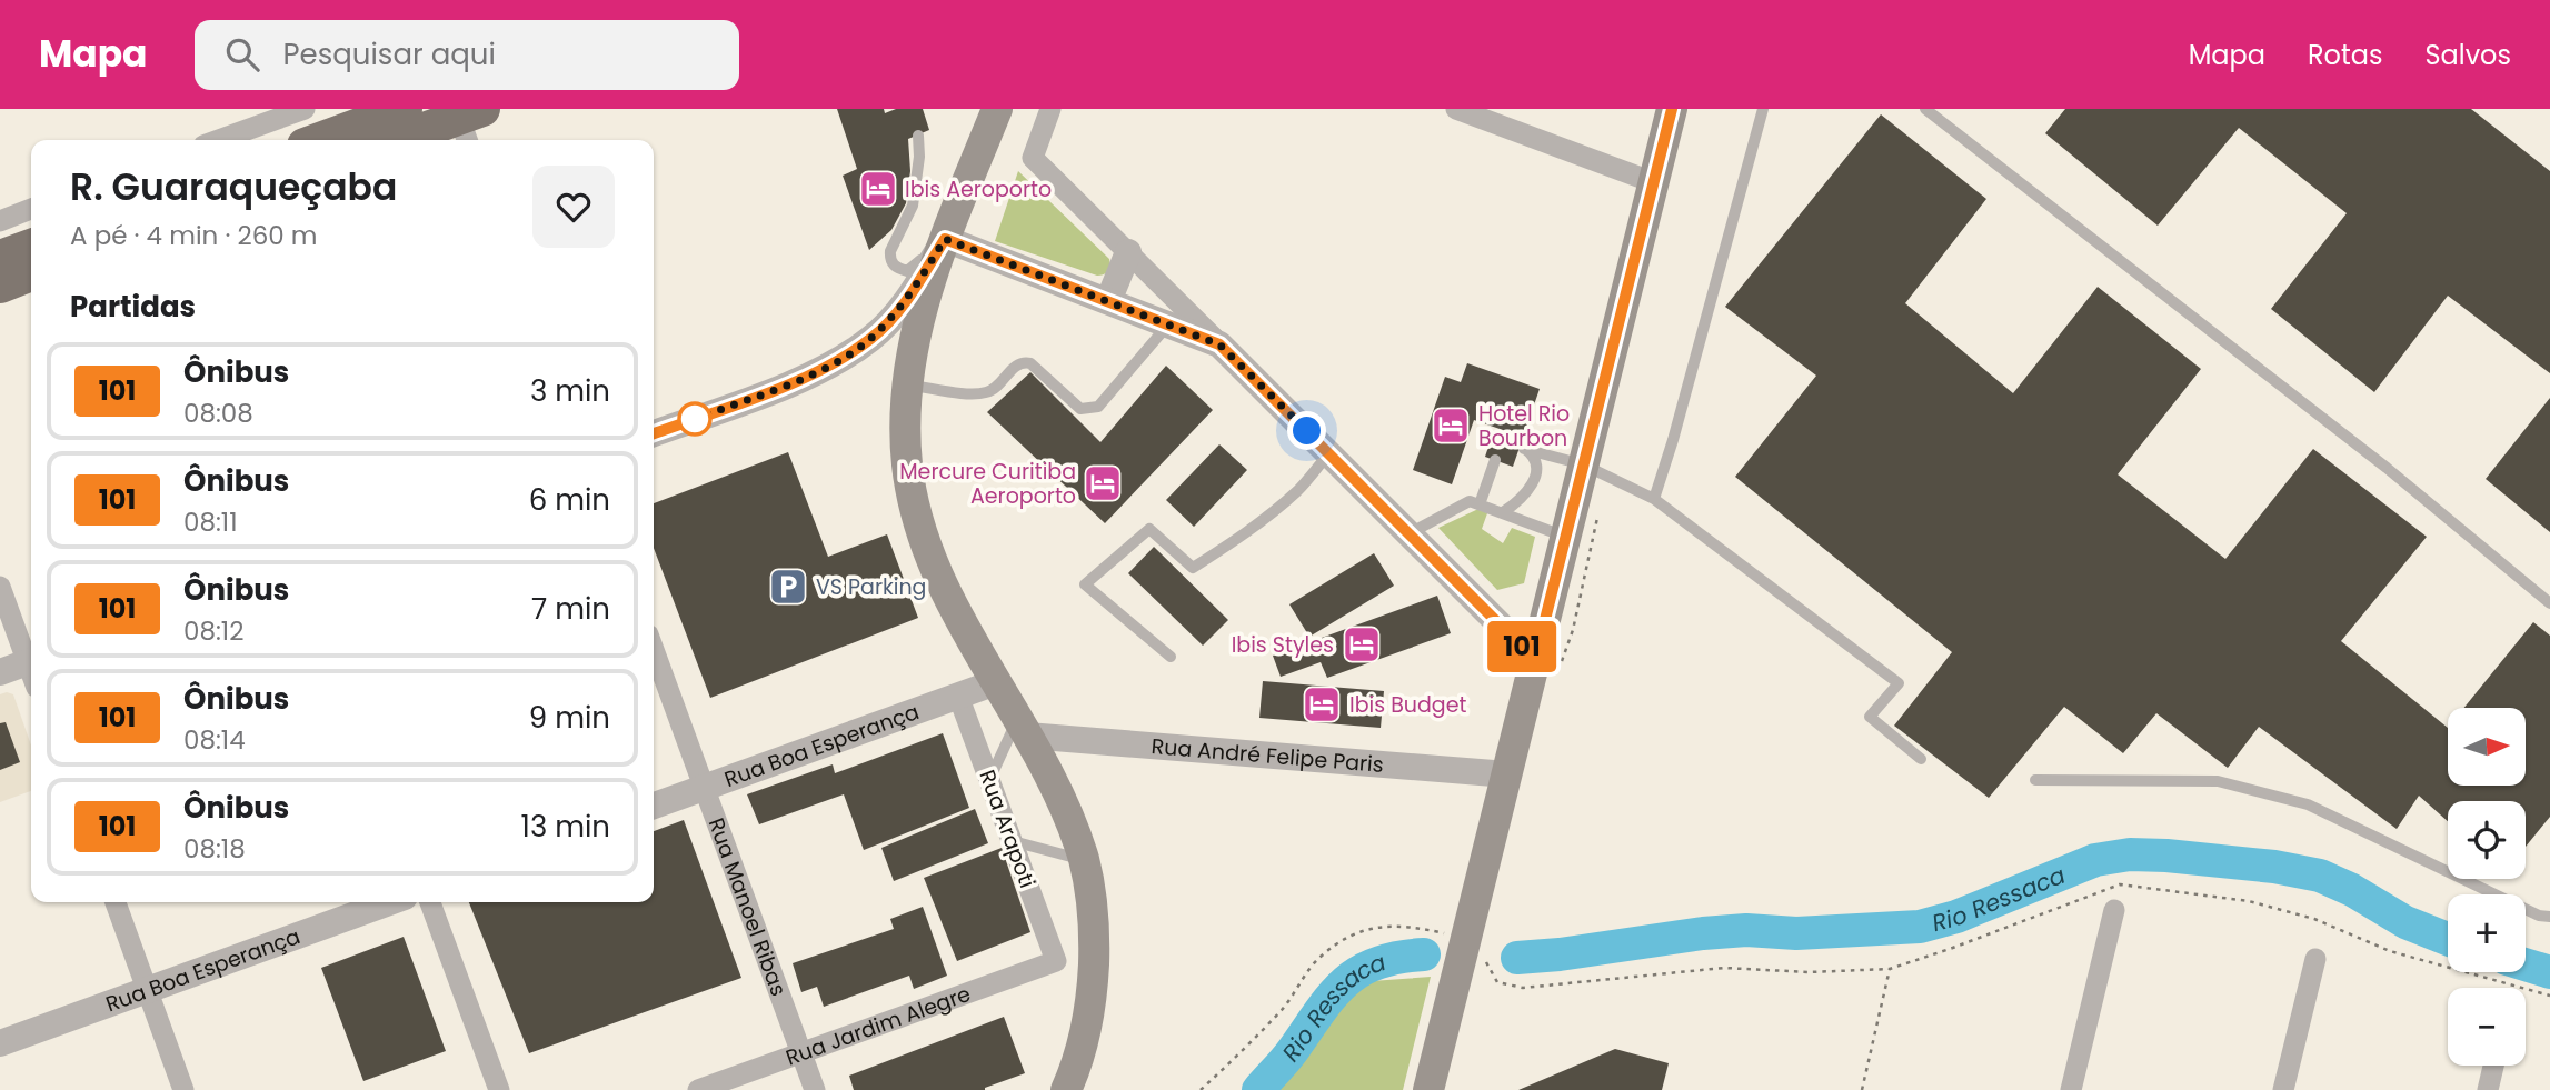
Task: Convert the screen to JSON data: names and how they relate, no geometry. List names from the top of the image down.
{
  "streets": {
    "street": [
      "Rua Boa Esperança",
      "Rua André Felipe Paris",
      "Rua Arapoti",
      "Rua Manoel Ribas",
      "Rua Jardim Alegre"
    ]
  },
  "crossings": [
    ["Rua Boa Esperança", "Rua Arapoti"],
    ["Rua Boa Esperança", "Rua Manoel Ribas"],
    ["Rua Arapoti", "Rua Jardim Alegre"],
    ["Rua Manoel Ribas", "Rua Jardim Alegre"]
  ],
  "water": ["Rio Ressaca"],
  "places": {
    "hotel": [
      "Ibis Aeroporto",
      "Hotel Rio Bourbon",
      "Mercure Curitiba Aeroporto",
      "Ibis Styles",
      "Ibis Budget"
    ],
    "parking": ["VS Parking"]
  },
  "lines": ["bus line 101"],
  "north": "right",
  "page": {
    "header": "Mapa",
    "search": "Pesquisar aqui",
    "nav": ["Mapa", "Rotas", "Salvos"],
    "on_map": "101",
    "heading": [
      ["R. Guaraqueçaba", "A pé · 4 min · 260 m"],
      "Partidas"
    ],
    "list": [
      {
        "mark": "101",
        "name": "Ônibus",
        "note": "08:08",
        "value": "3 min"
      },
      {
        "mark": "101",
        "name": "Ônibus",
        "note": "08:11",
        "value": "6 min"
      },
      {
        "mark": "101",
        "name": "Ônibus",
        "note": "08:12",
        "value": "7 min"
      },
      {
        "mark": "101",
        "name": "Ônibus",
        "note": "08:14",
        "value": "9 min"
      },
      {
        "mark": "101",
        "name": "Ônibus",
        "note": "08:18",
        "value": "13 min"
      }
    ],
    "map_buttons": ["+", "−"]
  }
}
